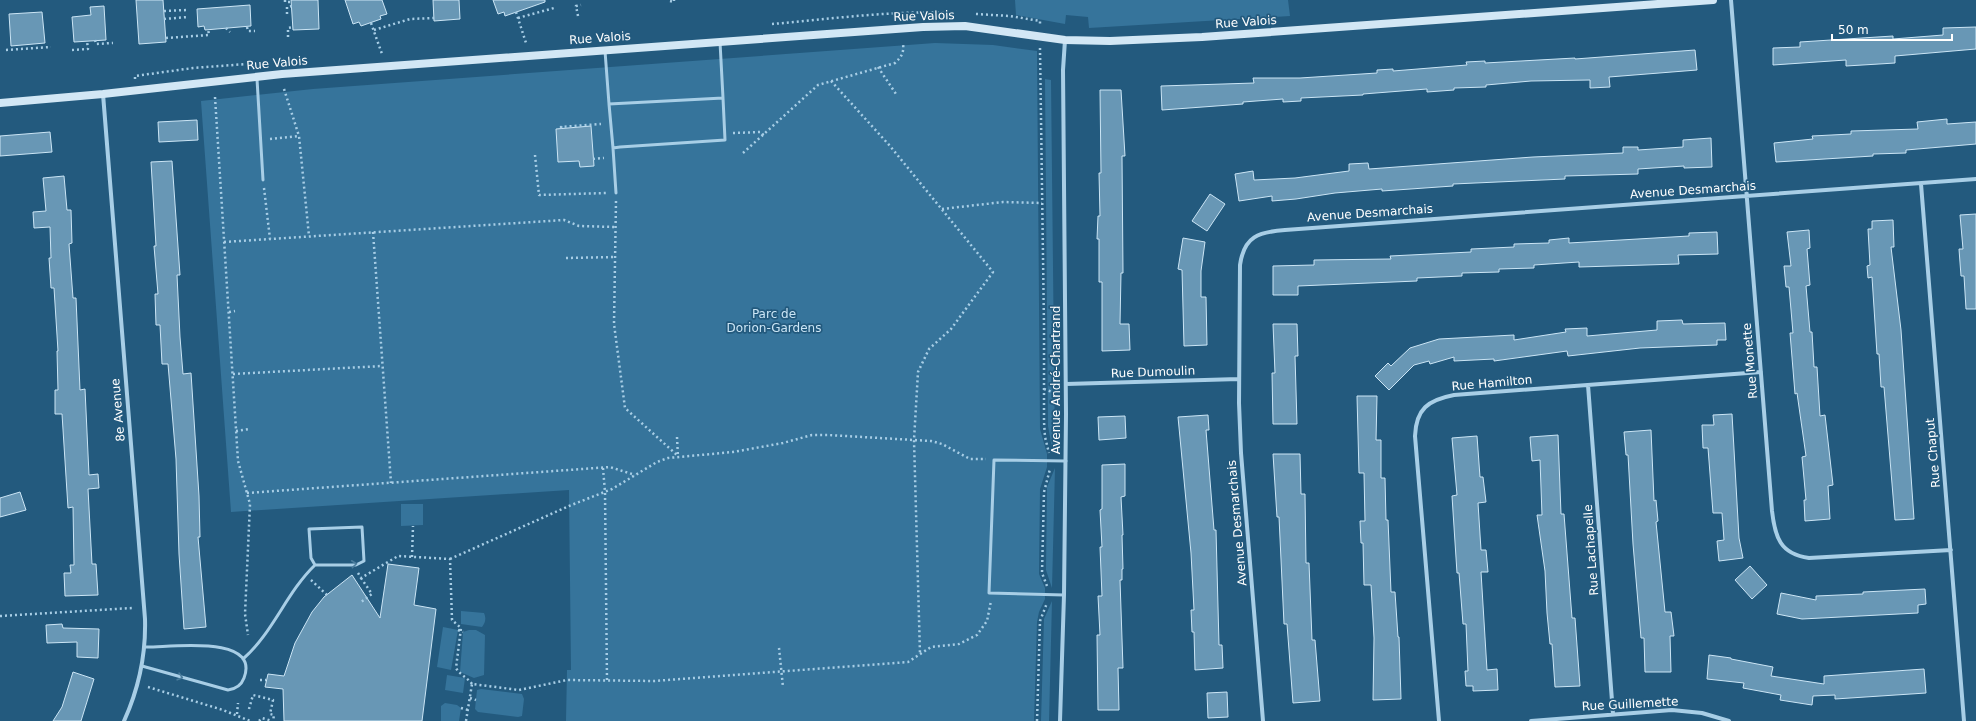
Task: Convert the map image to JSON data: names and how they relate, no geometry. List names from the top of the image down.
{
  "streets": {
    "street": [
      "Rue Valois",
      "Avenue Desmarchais",
      "Rue Monette",
      "Rue Dumoulin",
      "Avenue André-Chartrand",
      "Rue Hamilton",
      "8e Avenue",
      "Rue Chaput",
      "Rue Lachapelle",
      "Rue Guillemette"
    ]
  },
  "crossings": [
    ["Rue Valois", "Avenue André-Chartrand"],
    ["Rue Valois", "8e Avenue"],
    ["Avenue Desmarchais", "Rue Monette"],
    ["Avenue Desmarchais", "Rue Dumoulin"],
    ["Avenue Desmarchais", "Rue Chaput"],
    ["Rue Monette", "Rue Hamilton"],
    ["Rue Monette", "Rue Chaput"],
    ["Rue Dumoulin", "Avenue André-Chartrand"],
    ["Rue Hamilton", "Rue Lachapelle"],
    ["Rue Lachapelle", "Rue Guillemette"]
  ],
  "parks": ["Parc de Dorion-Gardens"],
  "scale_bar": "50 m"
}
